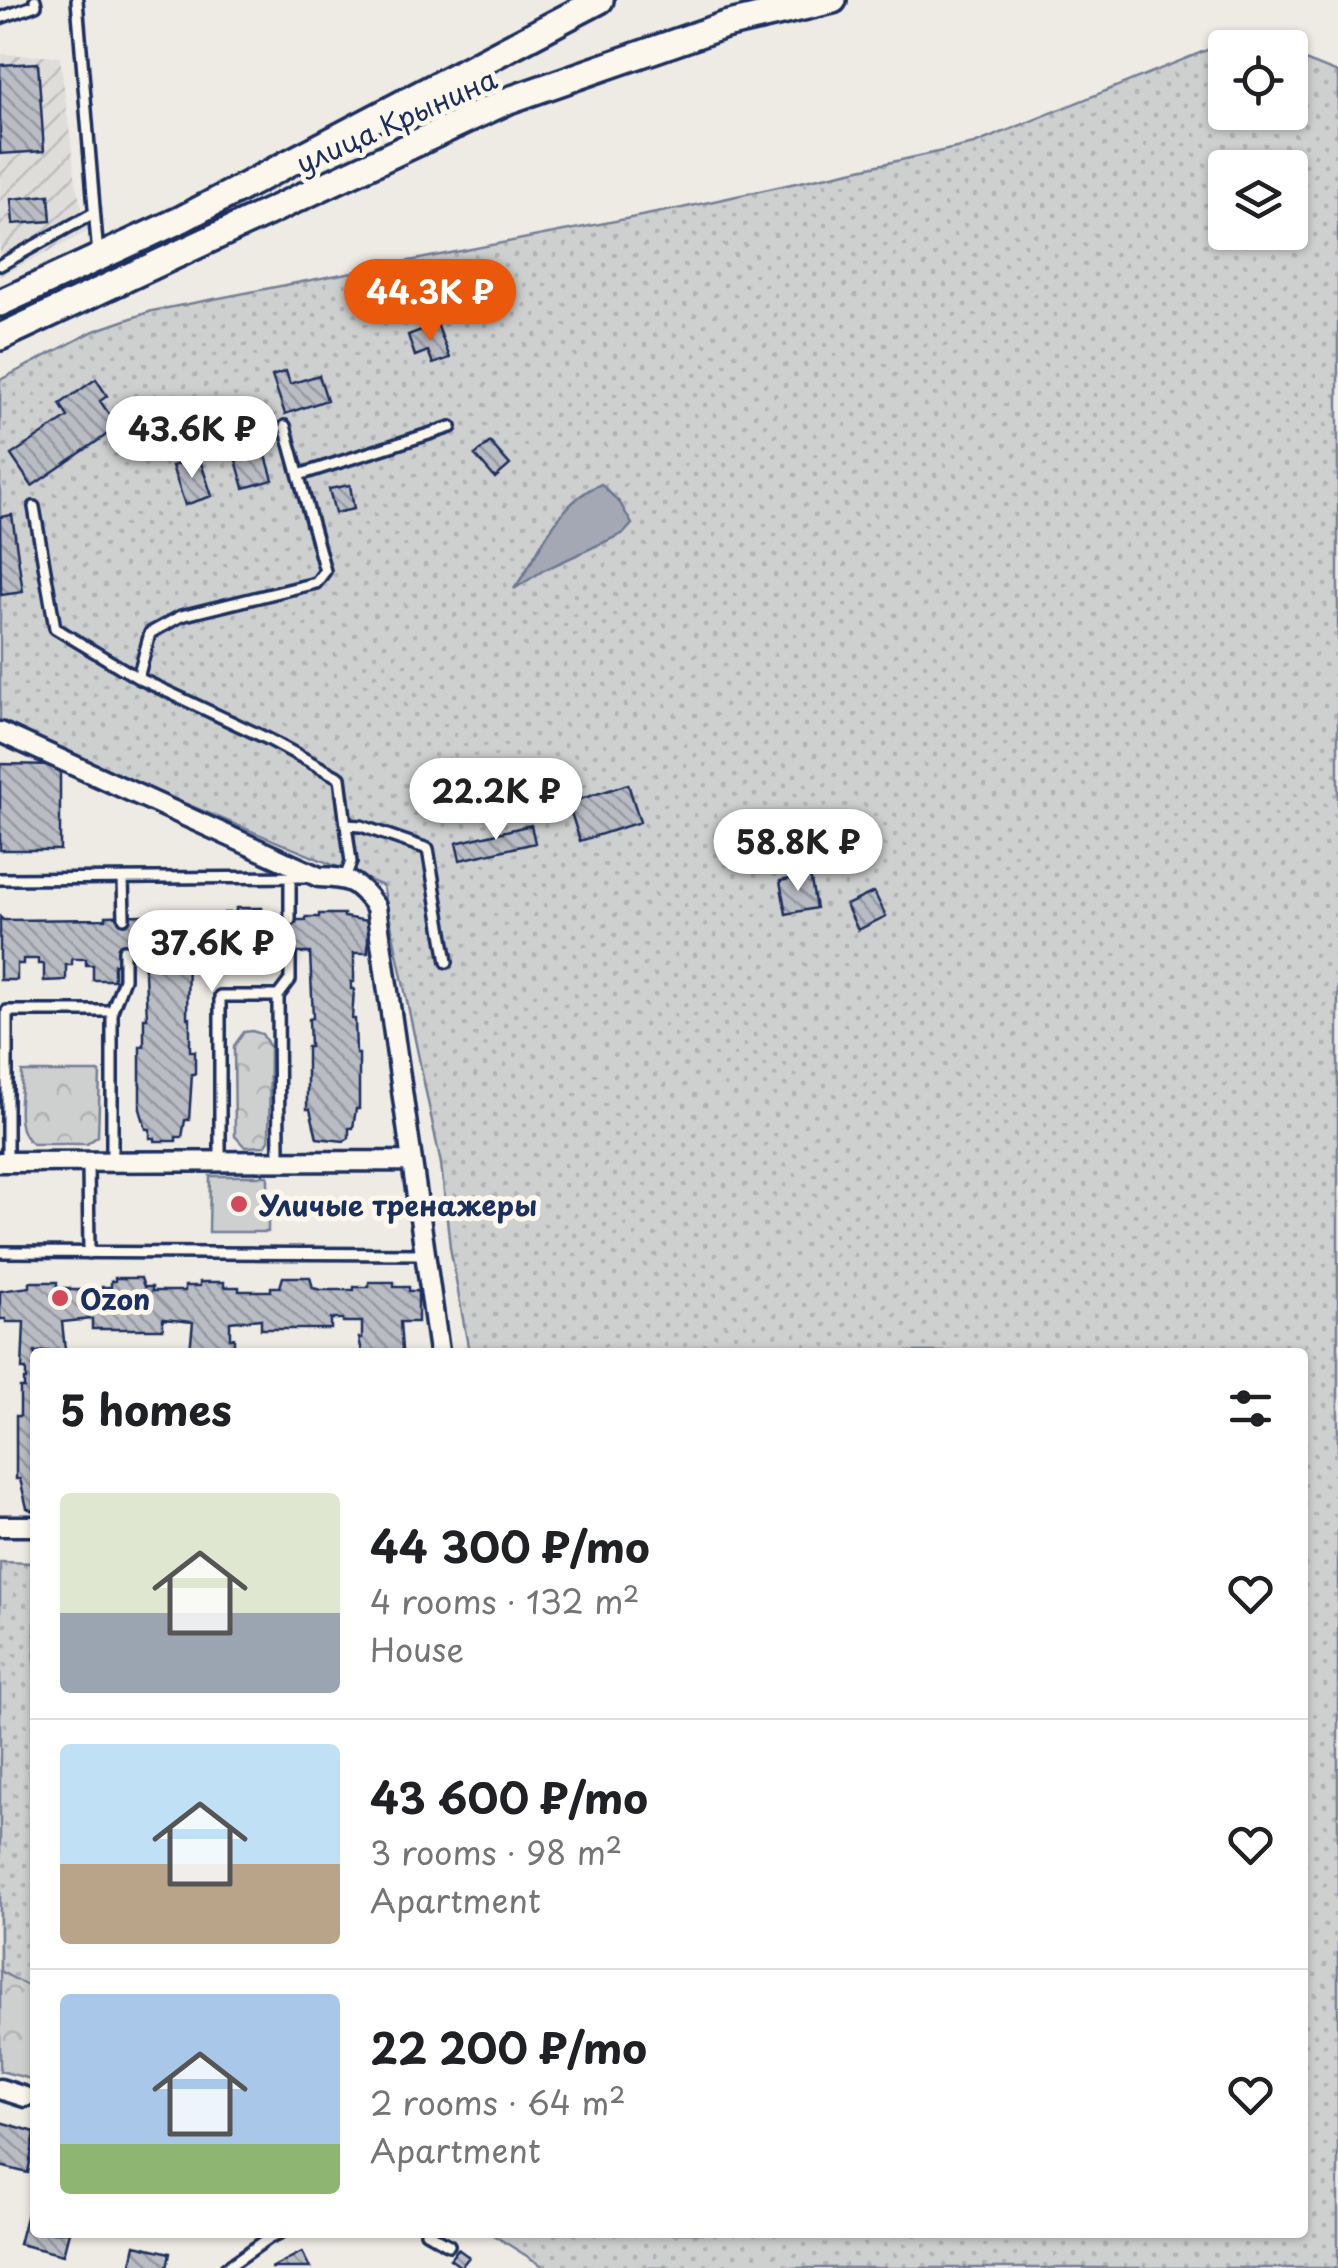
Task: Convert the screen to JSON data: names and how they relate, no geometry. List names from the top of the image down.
{
  "streets": {
    "main road": ["улица Крынина"]
  },
  "places": ["Уличые тренажеры", "Ozon"],
  "page": {
    "price": [
      "44.3K ₽",
      "43.6K ₽",
      "22.2K ₽",
      "58.8K ₽",
      "37.6K ₽"
    ],
    "heading": "5 homes",
    "list": [
      {
        "name": "44 300 ₽/mo",
        "note": "4 rooms · 132 m² · House"
      },
      {
        "name": "43 600 ₽/mo",
        "note": "3 rooms · 98 m² · Apartment"
      },
      {
        "name": "22 200 ₽/mo",
        "note": "2 rooms · 64 m² · Apartment"
      }
    ]
  }
}
